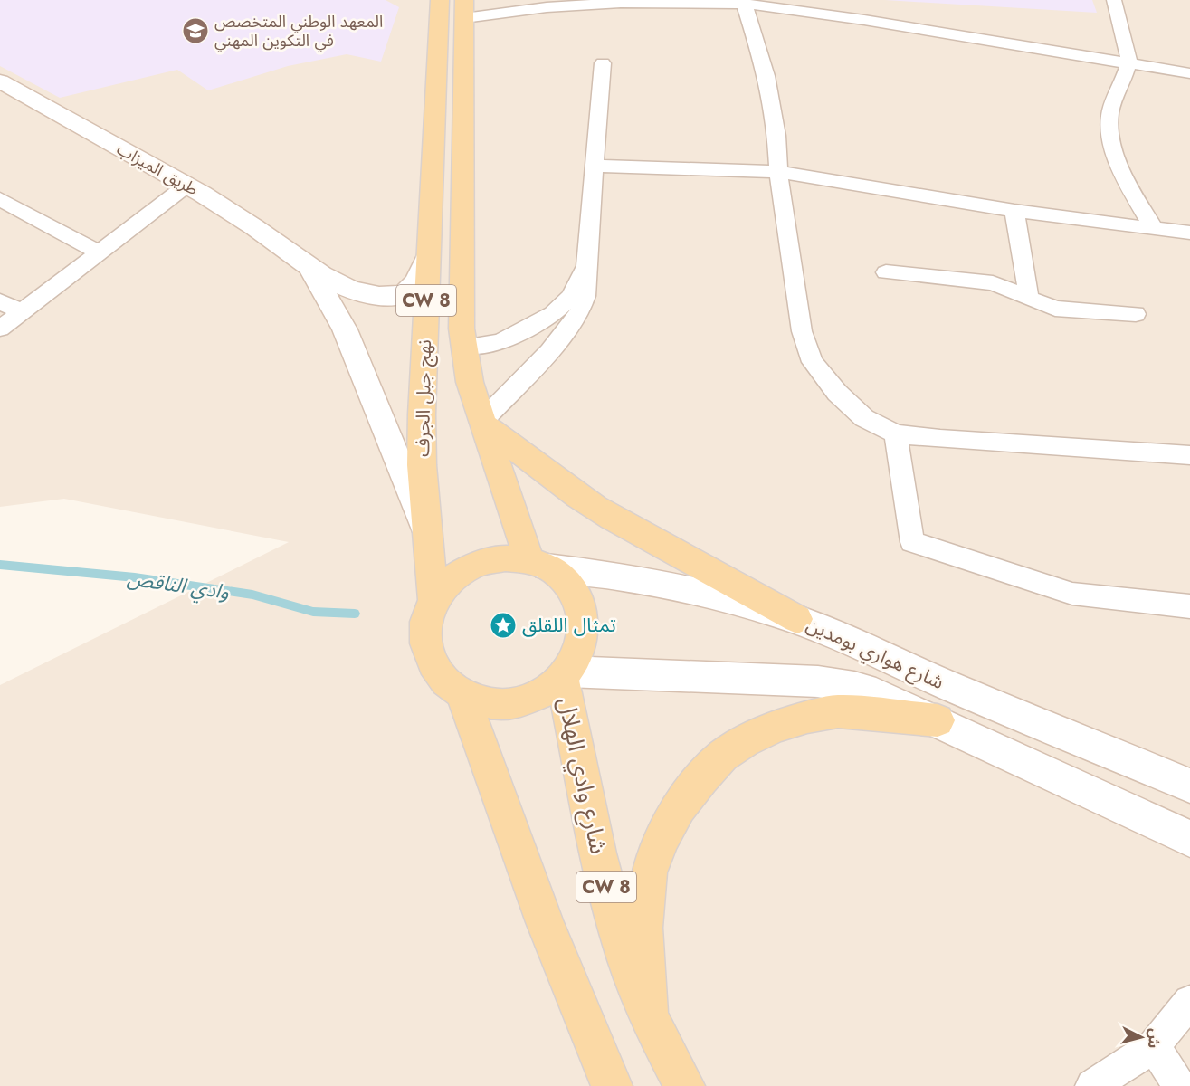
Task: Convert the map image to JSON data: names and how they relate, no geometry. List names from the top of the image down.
{
  "streets": {
    "main road": ["CW 8", "نهج جبل الجرف", "شارع وادي الهلال"],
    "street": ["طريق الميزاب", "شارع هواري بومدين"]
  },
  "crossings": [
    ["طريق الميزاب", "نهج جبل الجرف"],
    ["نهج جبل الجرف", "شارع هواري بومدين"],
    ["نهج جبل الجرف", "شارع وادي الهلال"],
    ["شارع هواري بومدين", "شارع وادي الهلال"]
  ],
  "water": ["وادي الناقص"],
  "places": {
    "school or university": ["المعهد الوطني المتخصص في التكوين المهني"],
    "place": ["تمثال اللقلق"]
  },
  "north": "right"
}
